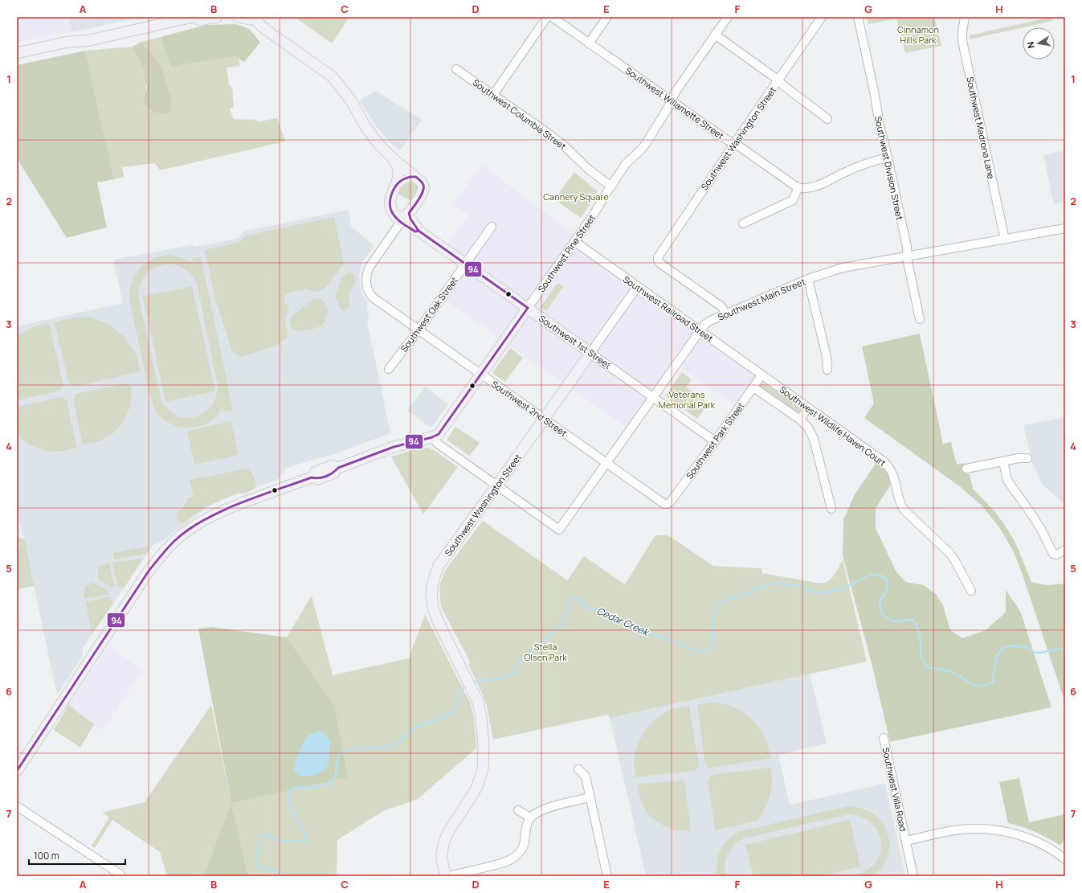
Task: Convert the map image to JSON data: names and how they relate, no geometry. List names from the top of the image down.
{
  "streets": {
    "main road": ["Southwest Washington Street", "Southwest Pine Street", "Southwest 1st Street"],
    "street": [
      "Southwest Willamette Street",
      "Southwest Columbia Street",
      "Southwest Madrona Lane",
      "Southwest Division Street",
      "Southwest Main Street",
      "Southwest Railroad Street",
      "Southwest Oak Street",
      "Southwest 2nd Street",
      "Southwest Wildlife Haven Court",
      "Southwest Park Street",
      "Southwest Villa Road"
    ]
  },
  "crossings": [
    ["Southwest Willamette Street", "Southwest Washington Street"],
    ["Southwest Willamette Street", "Southwest Pine Street"],
    ["Southwest Columbia Street", "Southwest Pine Street"],
    ["Southwest Madrona Lane", "Southwest Main Street"],
    ["Southwest Washington Street", "Southwest Main Street"],
    ["Southwest Washington Street", "Southwest Railroad Street"],
    ["Southwest Washington Street", "Southwest 1st Street"],
    ["Southwest Washington Street", "Southwest 2nd Street"],
    ["Southwest Division Street", "Southwest Main Street"],
    ["Southwest Pine Street", "Southwest Railroad Street"],
    ["Southwest Pine Street", "Southwest 1st Street"],
    ["Southwest Pine Street", "Southwest 2nd Street"],
    ["Southwest Main Street", "Southwest Railroad Street"],
    ["Southwest Main Street", "Southwest 1st Street"],
    ["Southwest Main Street", "Southwest 2nd Street"],
    ["Southwest Railroad Street", "Southwest Wildlife Haven Court"],
    ["Southwest Railroad Street", "Southwest Park Street"],
    ["Southwest Oak Street", "Southwest 1st Street"],
    ["Southwest Oak Street", "Southwest 2nd Street"],
    ["Southwest 1st Street", "Southwest 2nd Street"],
    ["Southwest 1st Street", "Southwest Park Street"],
    ["Southwest 2nd Street", "Southwest Park Street"],
    ["Southwest Wildlife Haven Court", "Southwest Park Street"]
  ],
  "water": ["Cedar Creek"],
  "parks": [
    "Cinnamon Hills Park",
    "Cannery Square",
    "Veterans Memorial Park",
    "Stella Olsen Park"
  ],
  "lines": ["transit line 94"],
  "scale_bar": "100 m",
  "north": "left",
  "grid": {
    "columns": [
      "A",
      "B",
      "C",
      "D",
      "E",
      "F",
      "G",
      "H"
    ],
    "rows": [
      "1",
      "2",
      "3",
      "4",
      "5",
      "6",
      "7"
    ]
  }
}
